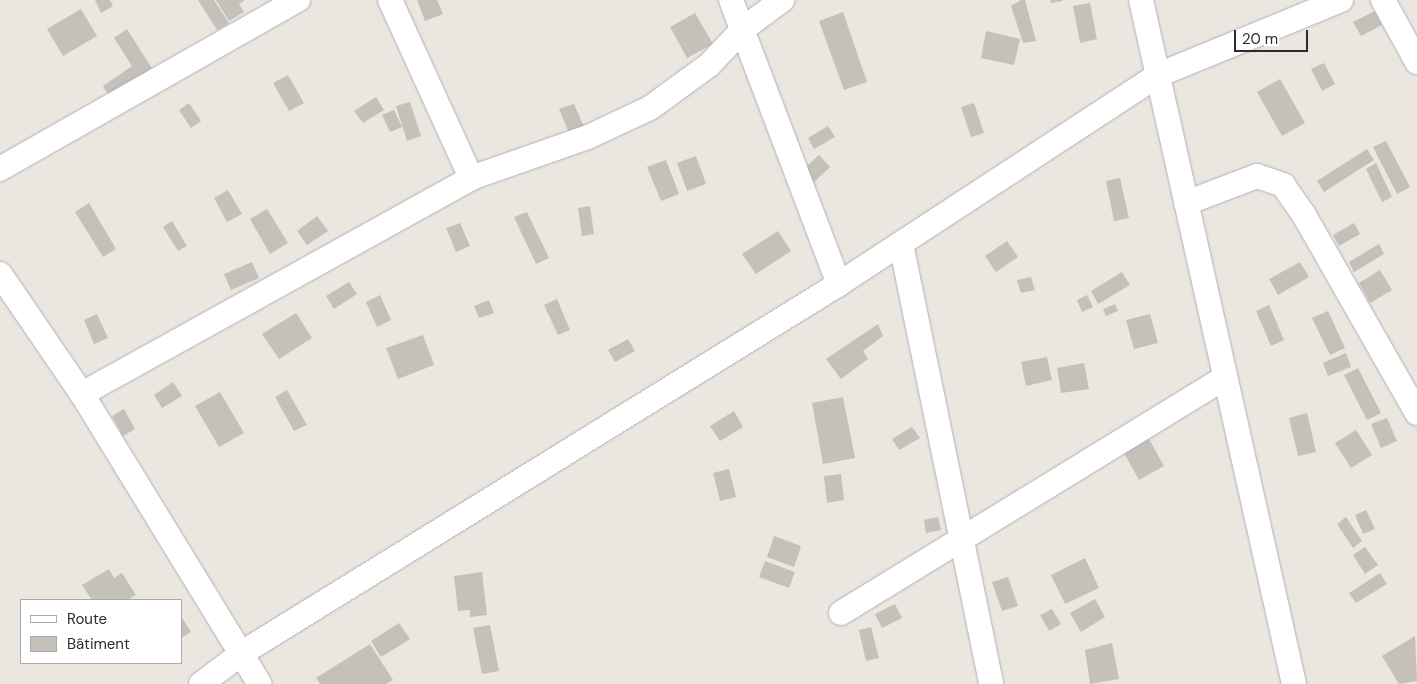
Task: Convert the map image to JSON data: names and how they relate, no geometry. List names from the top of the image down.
{
  "legend": ["Route", "Bâtiment"],
  "scale_bar": "20 m"
}
